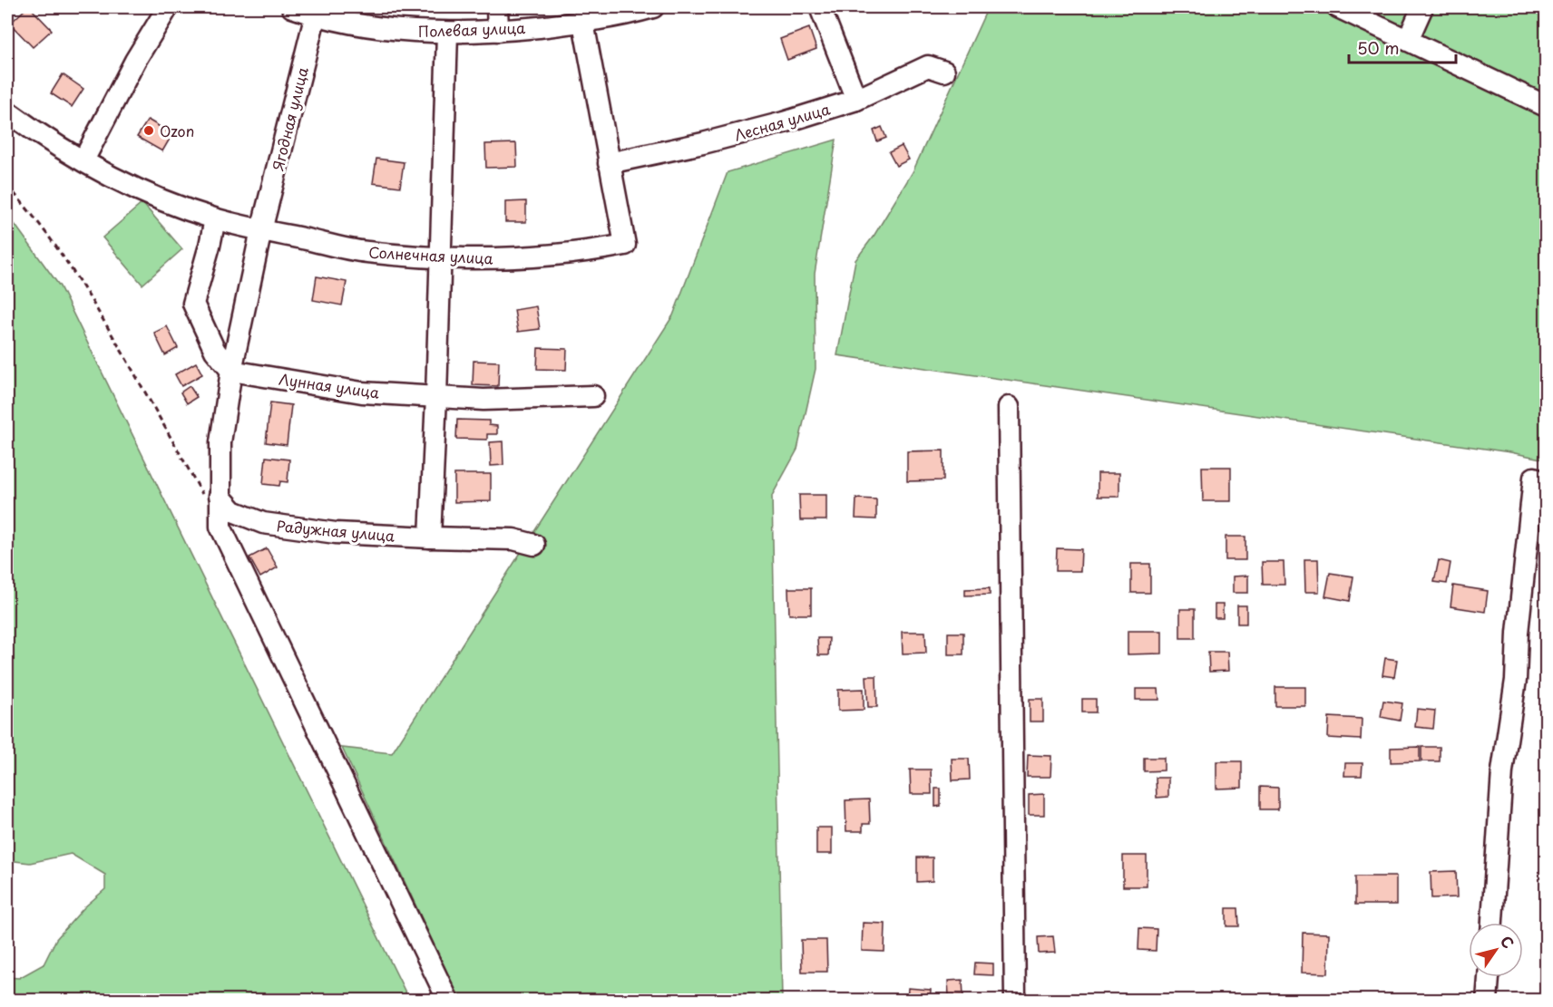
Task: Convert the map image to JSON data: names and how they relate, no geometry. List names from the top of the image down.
{
  "streets": {
    "street": [
      "Полевая улица",
      "Ягодная улица",
      "Лесная улица",
      "Солнечная улица",
      "Лунная улица",
      "Радужная улица"
    ]
  },
  "crossings": [
    ["Полевая улица", "Ягодная улица"],
    ["Полевая улица", "Солнечная улица"],
    ["Ягодная улица", "Солнечная улица"],
    ["Лесная улица", "Солнечная улица"]
  ],
  "places": ["Ozon"],
  "scale_bar": "50 m",
  "north": "top right"
}
